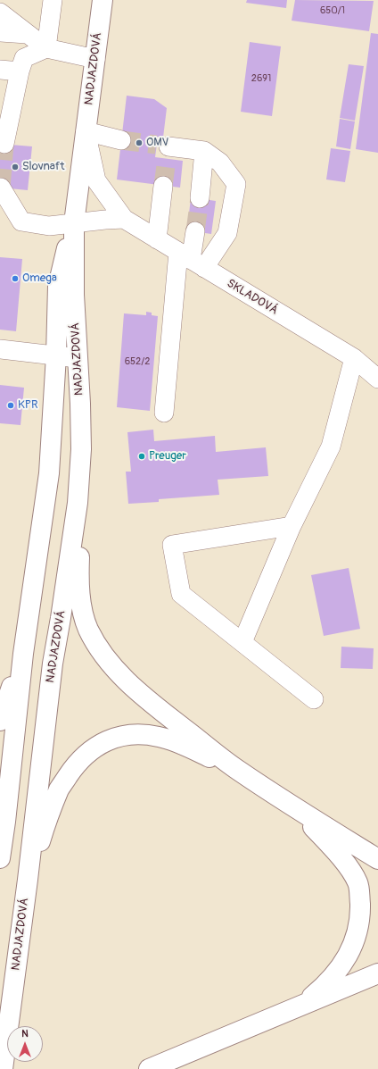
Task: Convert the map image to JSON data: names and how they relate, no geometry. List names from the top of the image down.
{
  "streets": {
    "main road": ["NADJAZDOVÁ"],
    "street": ["SKLADOVÁ"]
  },
  "crossings": [
    ["NADJAZDOVÁ", "SKLADOVÁ"]
  ],
  "places": [
    "OMV",
    "Slovnaft",
    "Omega",
    "KPR",
    "Preuger"
  ],
  "house_numbers": ["650/1", "2691", "652/2"],
  "north": "top"
}
